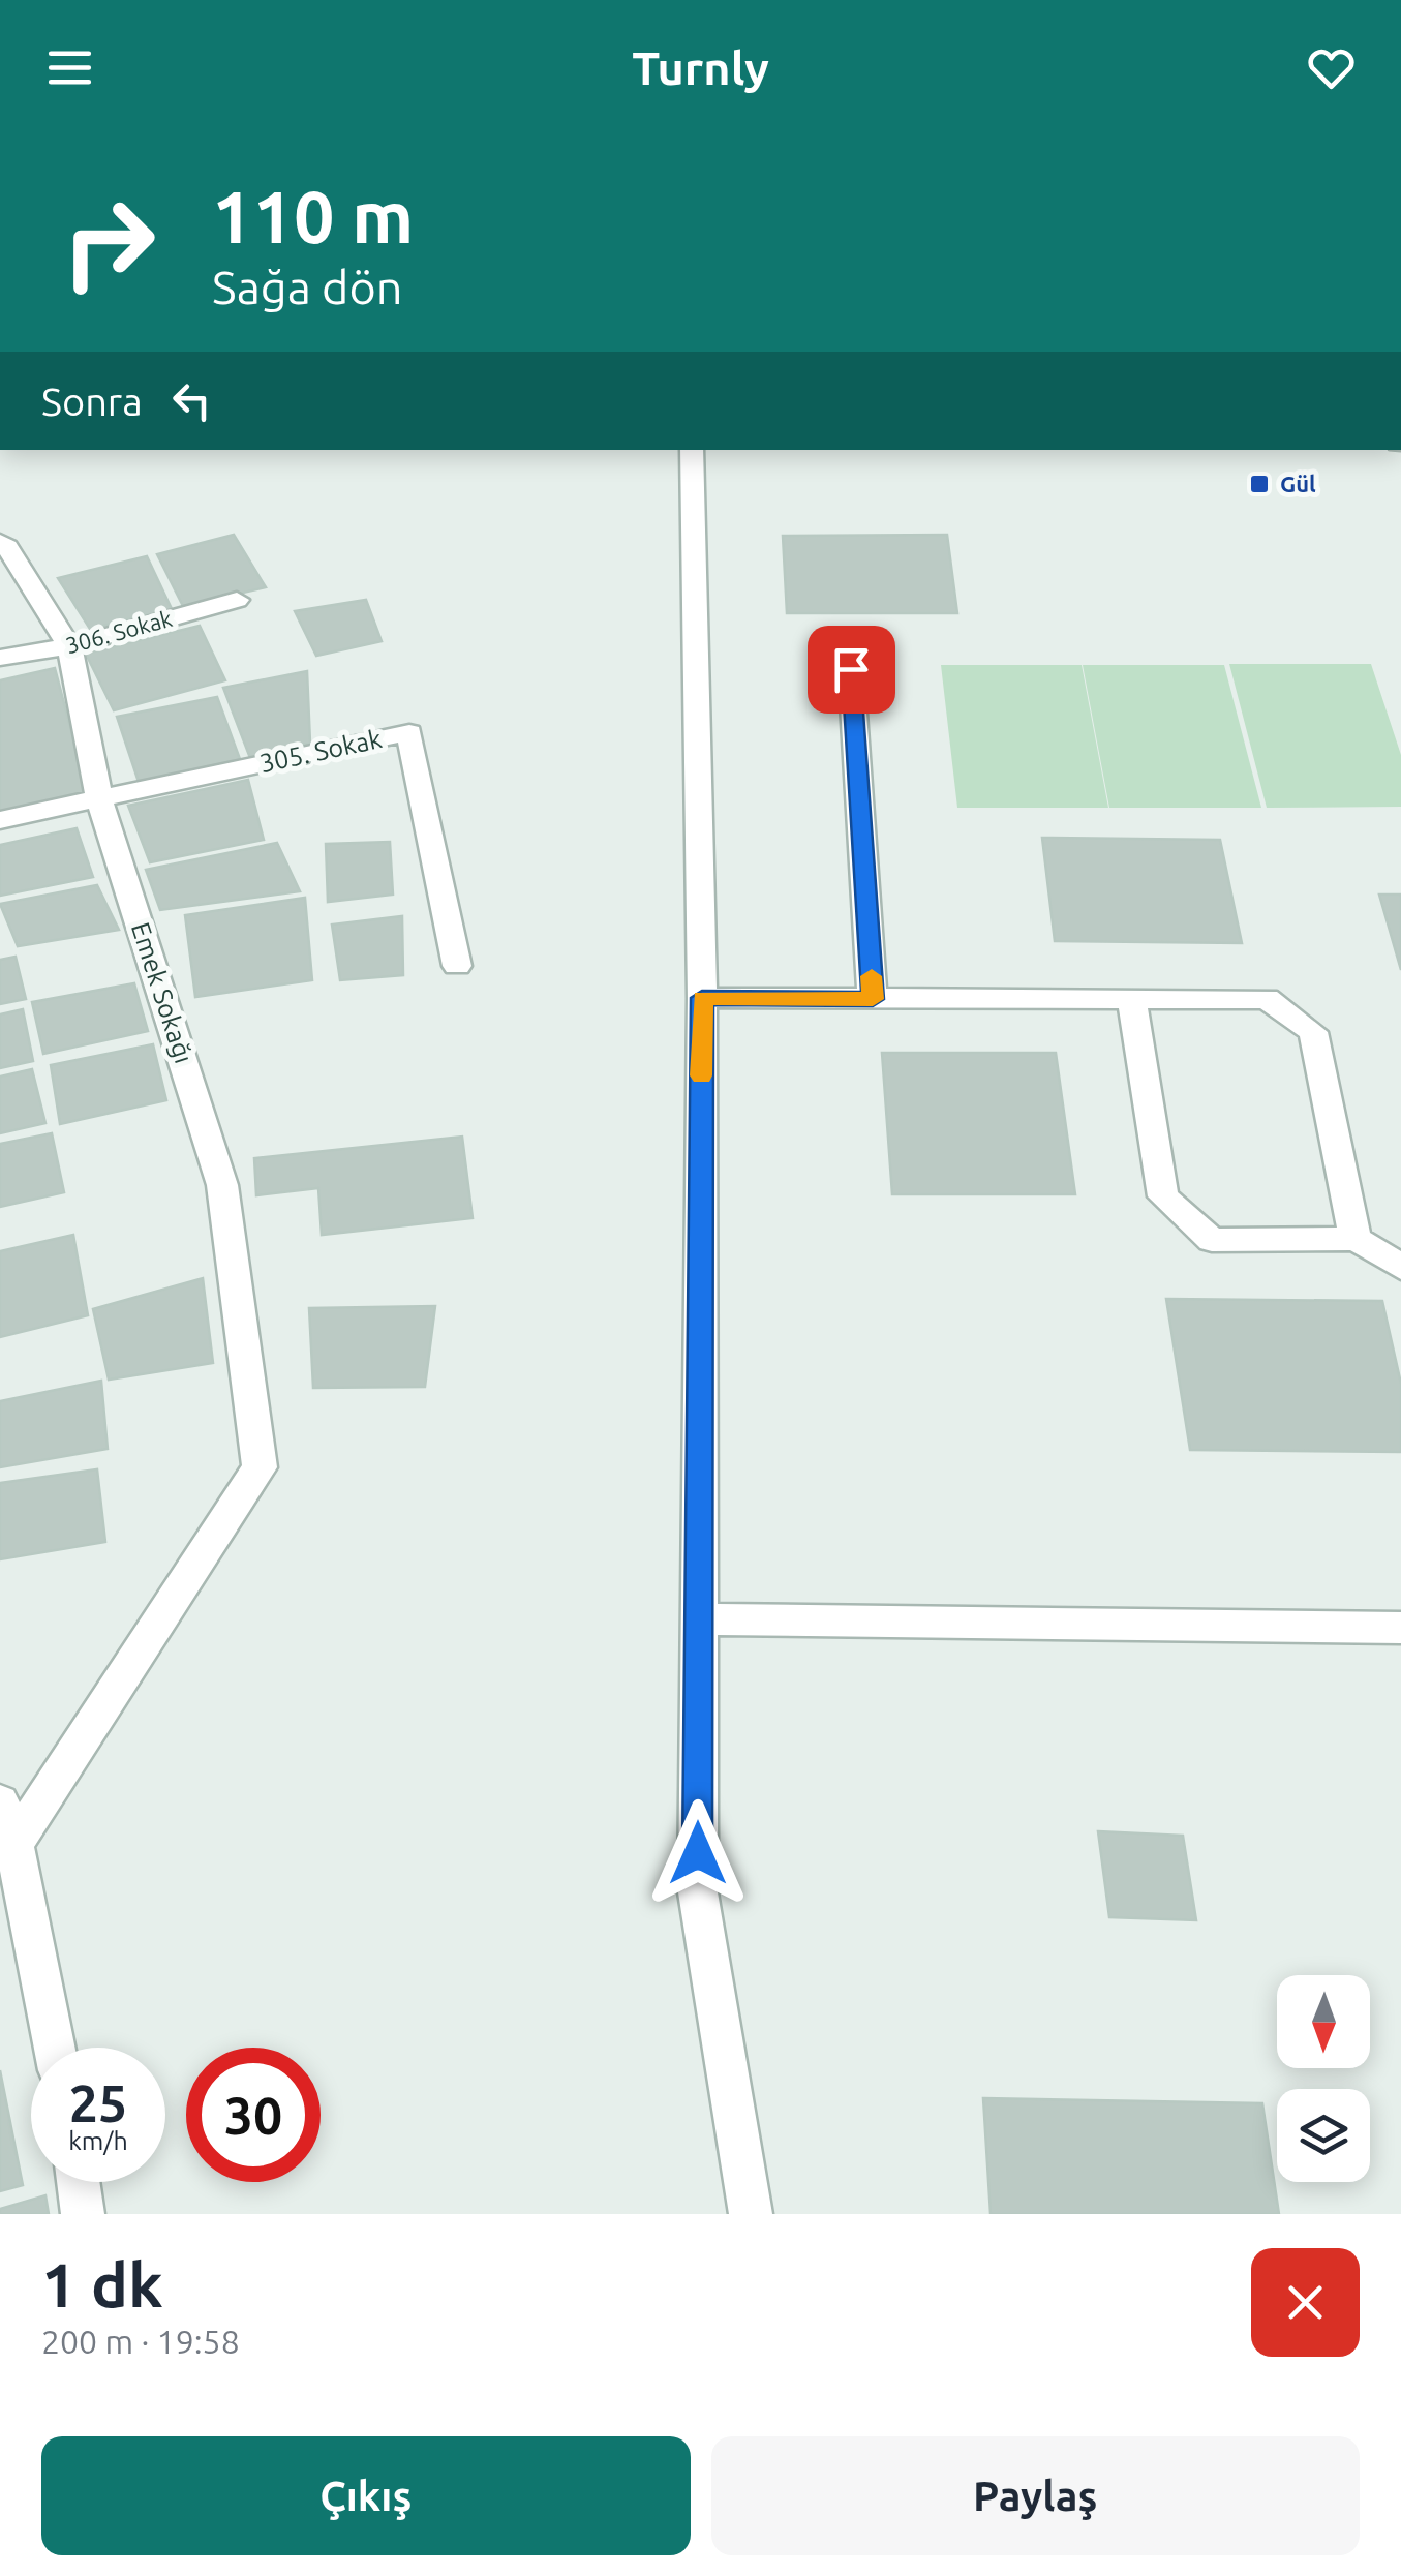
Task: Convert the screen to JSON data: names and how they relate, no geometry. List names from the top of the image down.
{
  "streets": {
    "street": ["306. Sokak", "305. Sokak", "Emek Sokağı"]
  },
  "crossings": [
    ["306. Sokak", "Emek Sokağı"],
    ["305. Sokak", "Emek Sokağı"]
  ],
  "places": {
    "transit": ["Gül"]
  },
  "north": "bottom",
  "page": {
    "header": "Turnly",
    "turn": ["110 m", "Sağa dön"],
    "then": "Sonra",
    "speed": "25 km/h",
    "limit": "30",
    "heading": ["1 dk", "200 m · 19:58"],
    "buttons": ["Çıkış", "Paylaş"]
  }
}
